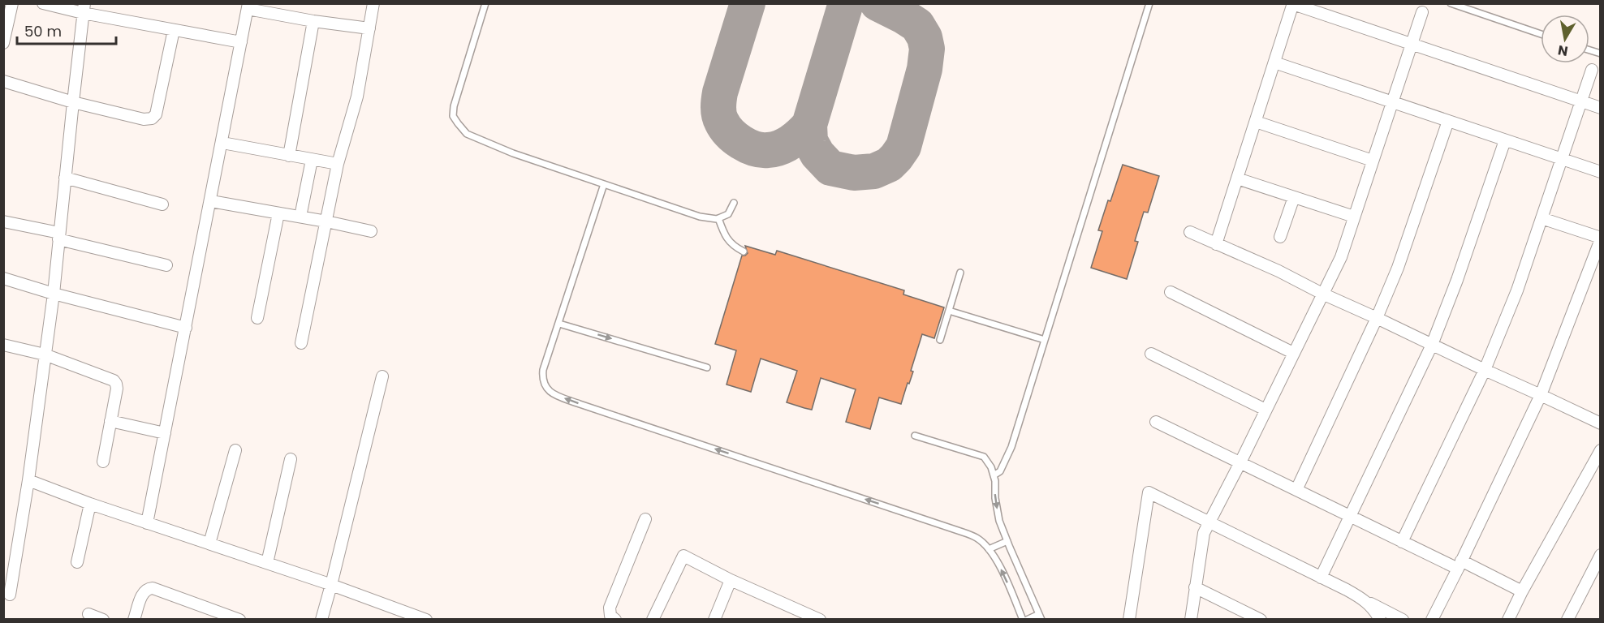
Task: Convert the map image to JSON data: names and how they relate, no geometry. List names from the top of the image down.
{
  "scale_bar": "50 m",
  "north": "bottom"
}
